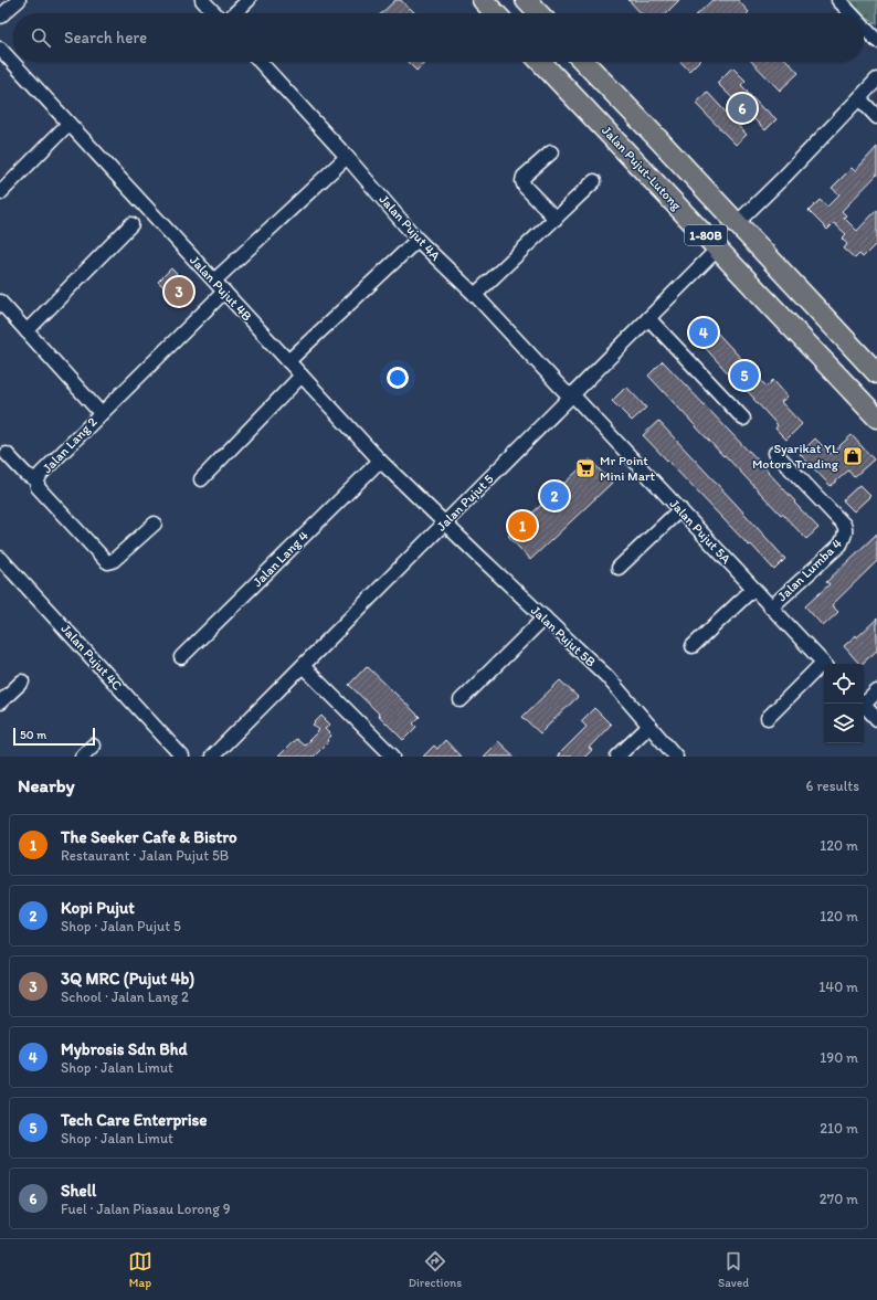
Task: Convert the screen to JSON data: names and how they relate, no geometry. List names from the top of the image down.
{
  "streets": {
    "highway": ["Jalan Pujut-Lutong", "1-80B"],
    "street": [
      "Jalan Pujut 4A",
      "Jalan Pujut 4B",
      "Jalan Lang 2",
      "Jalan Pujut 5",
      "Jalan Pujut 5A",
      "Jalan Lang 4",
      "Jalan Lumba 4",
      "Jalan Pujut 5B",
      "Jalan Pujut 4C"
    ]
  },
  "crossings": [
    ["Jalan Pujut-Lutong", "Jalan Pujut 5"],
    ["Jalan Pujut 4A", "Jalan Pujut 5"],
    ["Jalan Pujut 4A", "Jalan Pujut 5A"],
    ["Jalan Pujut 4B", "Jalan Lang 2"],
    ["Jalan Pujut 4B", "Jalan Pujut 5"],
    ["Jalan Pujut 4B", "Jalan Lang 4"],
    ["Jalan Pujut 4B", "Jalan Pujut 5B"],
    ["Jalan Pujut 5", "Jalan Pujut 5A"],
    ["Jalan Pujut 5", "Jalan Pujut 5B"],
    ["Jalan Pujut 5A", "Jalan Lumba 4"]
  ],
  "places": {
    "shop": ["Syarikat YL Motors Trading"],
    "supermarket": ["Mr Point Mini Mart"]
  },
  "scale_bar": "50 m",
  "page": {
    "search": "Search here",
    "pins": [
      "6",
      "3",
      "4",
      "5",
      "2",
      "1"
    ],
    "scale": "50 m",
    "heading": ["Nearby", "6 results"],
    "list": [
      {
        "mark": "1",
        "name": "The Seeker Cafe & Bistro",
        "note": "Restaurant · Jalan Pujut 5B",
        "value": "120 m"
      },
      {
        "mark": "2",
        "name": "Kopi Pujut",
        "note": "Shop · Jalan Pujut 5",
        "value": "120 m"
      },
      {
        "mark": "3",
        "name": "3Q MRC (Pujut 4b)",
        "note": "School · Jalan Lang 2",
        "value": "140 m"
      },
      {
        "mark": "4",
        "name": "Mybrosis Sdn Bhd",
        "note": "Shop · Jalan Limut",
        "value": "190 m"
      },
      {
        "mark": "5",
        "name": "Tech Care Enterprise",
        "note": "Shop · Jalan Limut",
        "value": "210 m"
      },
      {
        "mark": "6",
        "name": "Shell",
        "note": "Fuel · Jalan Piasau Lorong 9",
        "value": "270 m"
      }
    ],
    "nav": ["Map", "Directions", "Saved"]
  }
}
